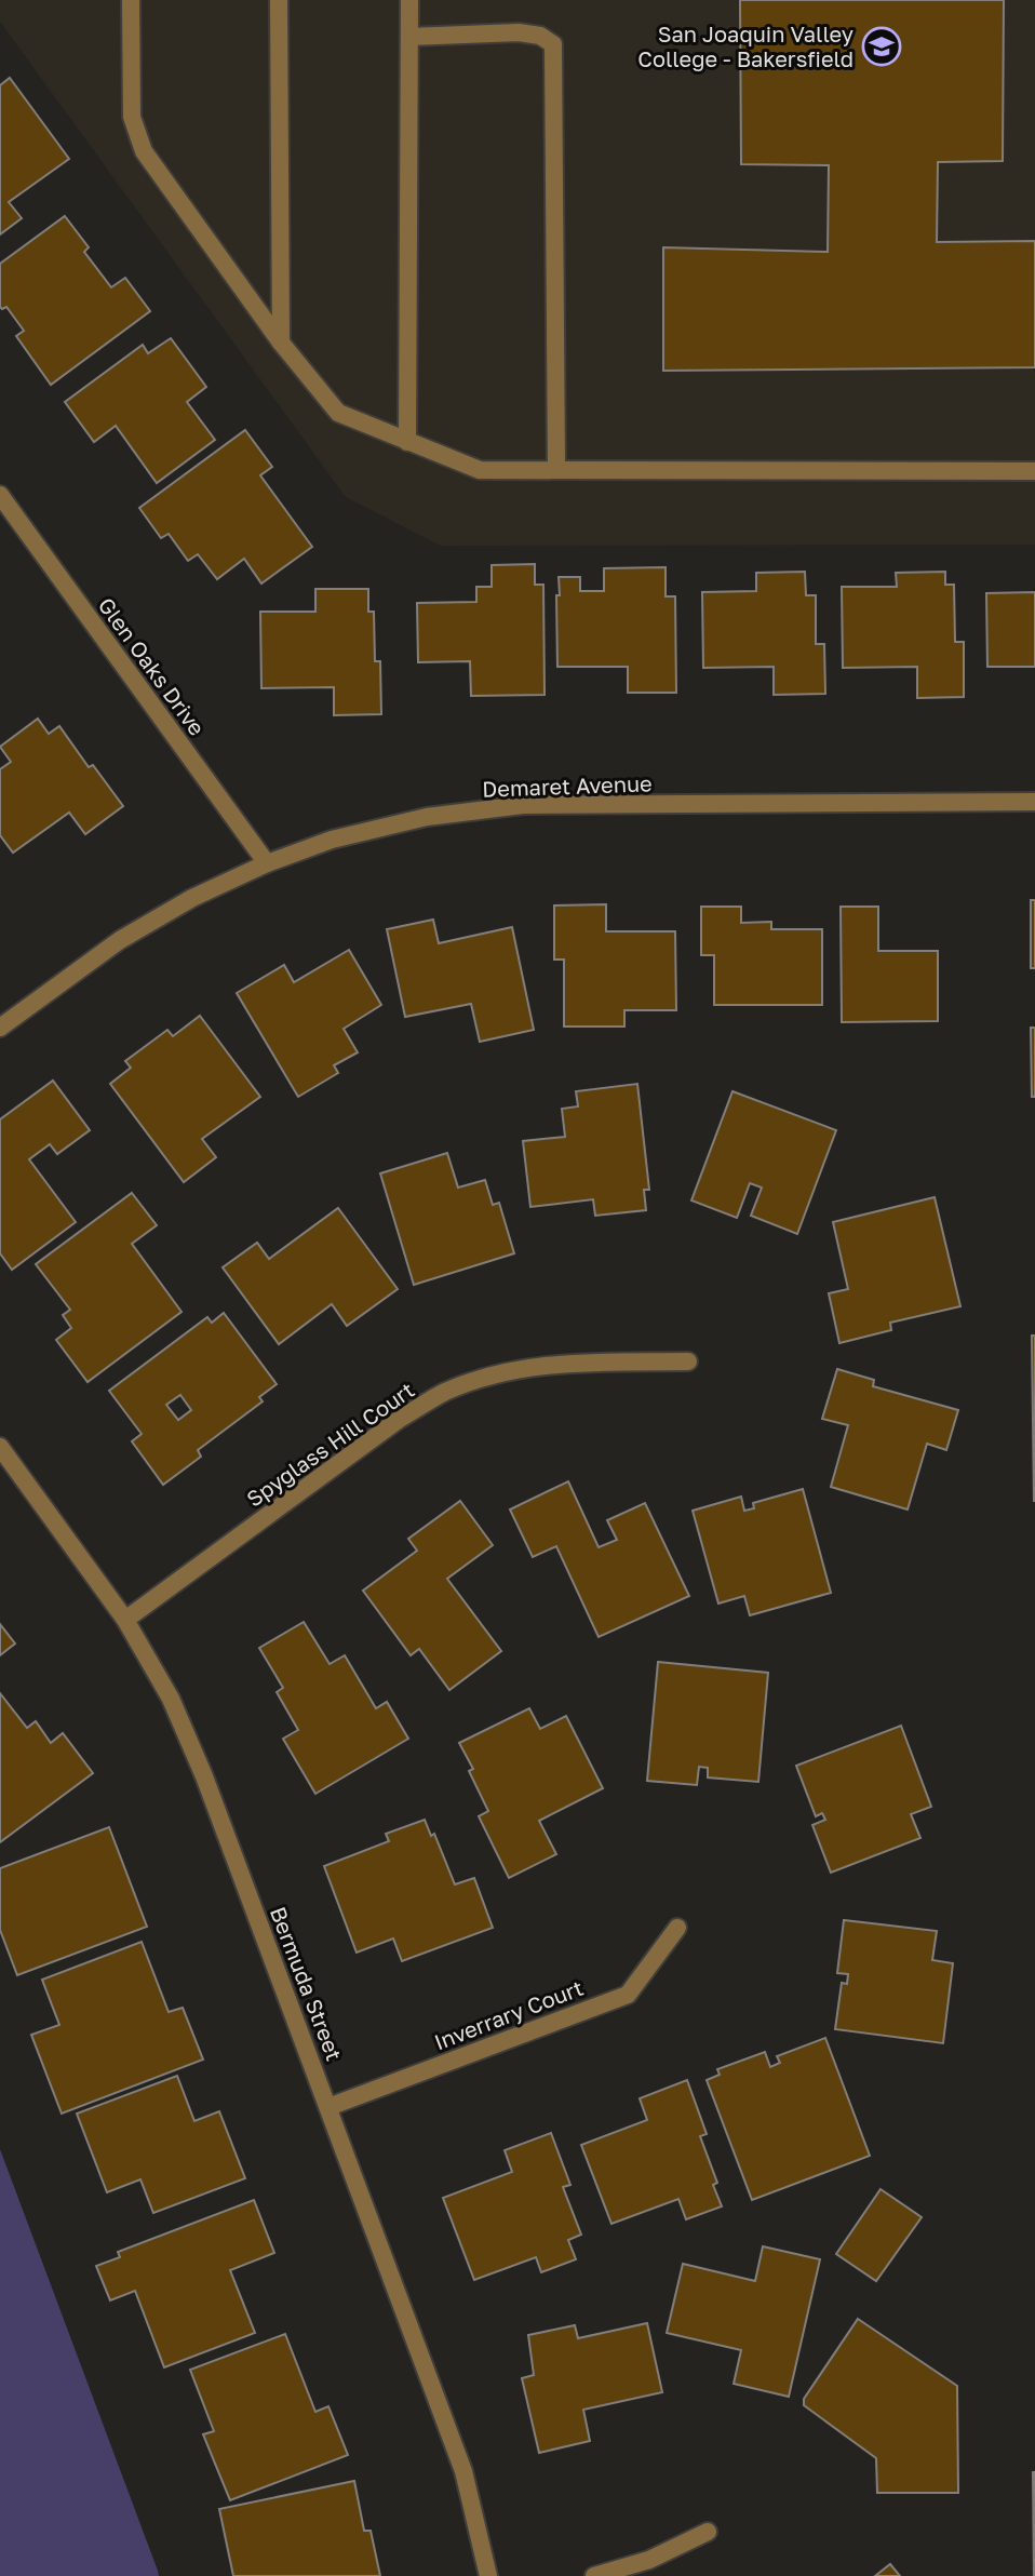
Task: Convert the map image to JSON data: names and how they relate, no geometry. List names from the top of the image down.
{
  "streets": {
    "street": [
      "Glen Oaks Drive",
      "Demaret Avenue",
      "Spyglass Hill Court",
      "Bermuda Street",
      "Inverrary Court"
    ]
  },
  "crossings": [
    ["Glen Oaks Drive", "Demaret Avenue"],
    ["Spyglass Hill Court", "Bermuda Street"],
    ["Bermuda Street", "Inverrary Court"]
  ],
  "places": {
    "school or university": ["San Joaquin Valley College - Bakersfield"]
  }
}
